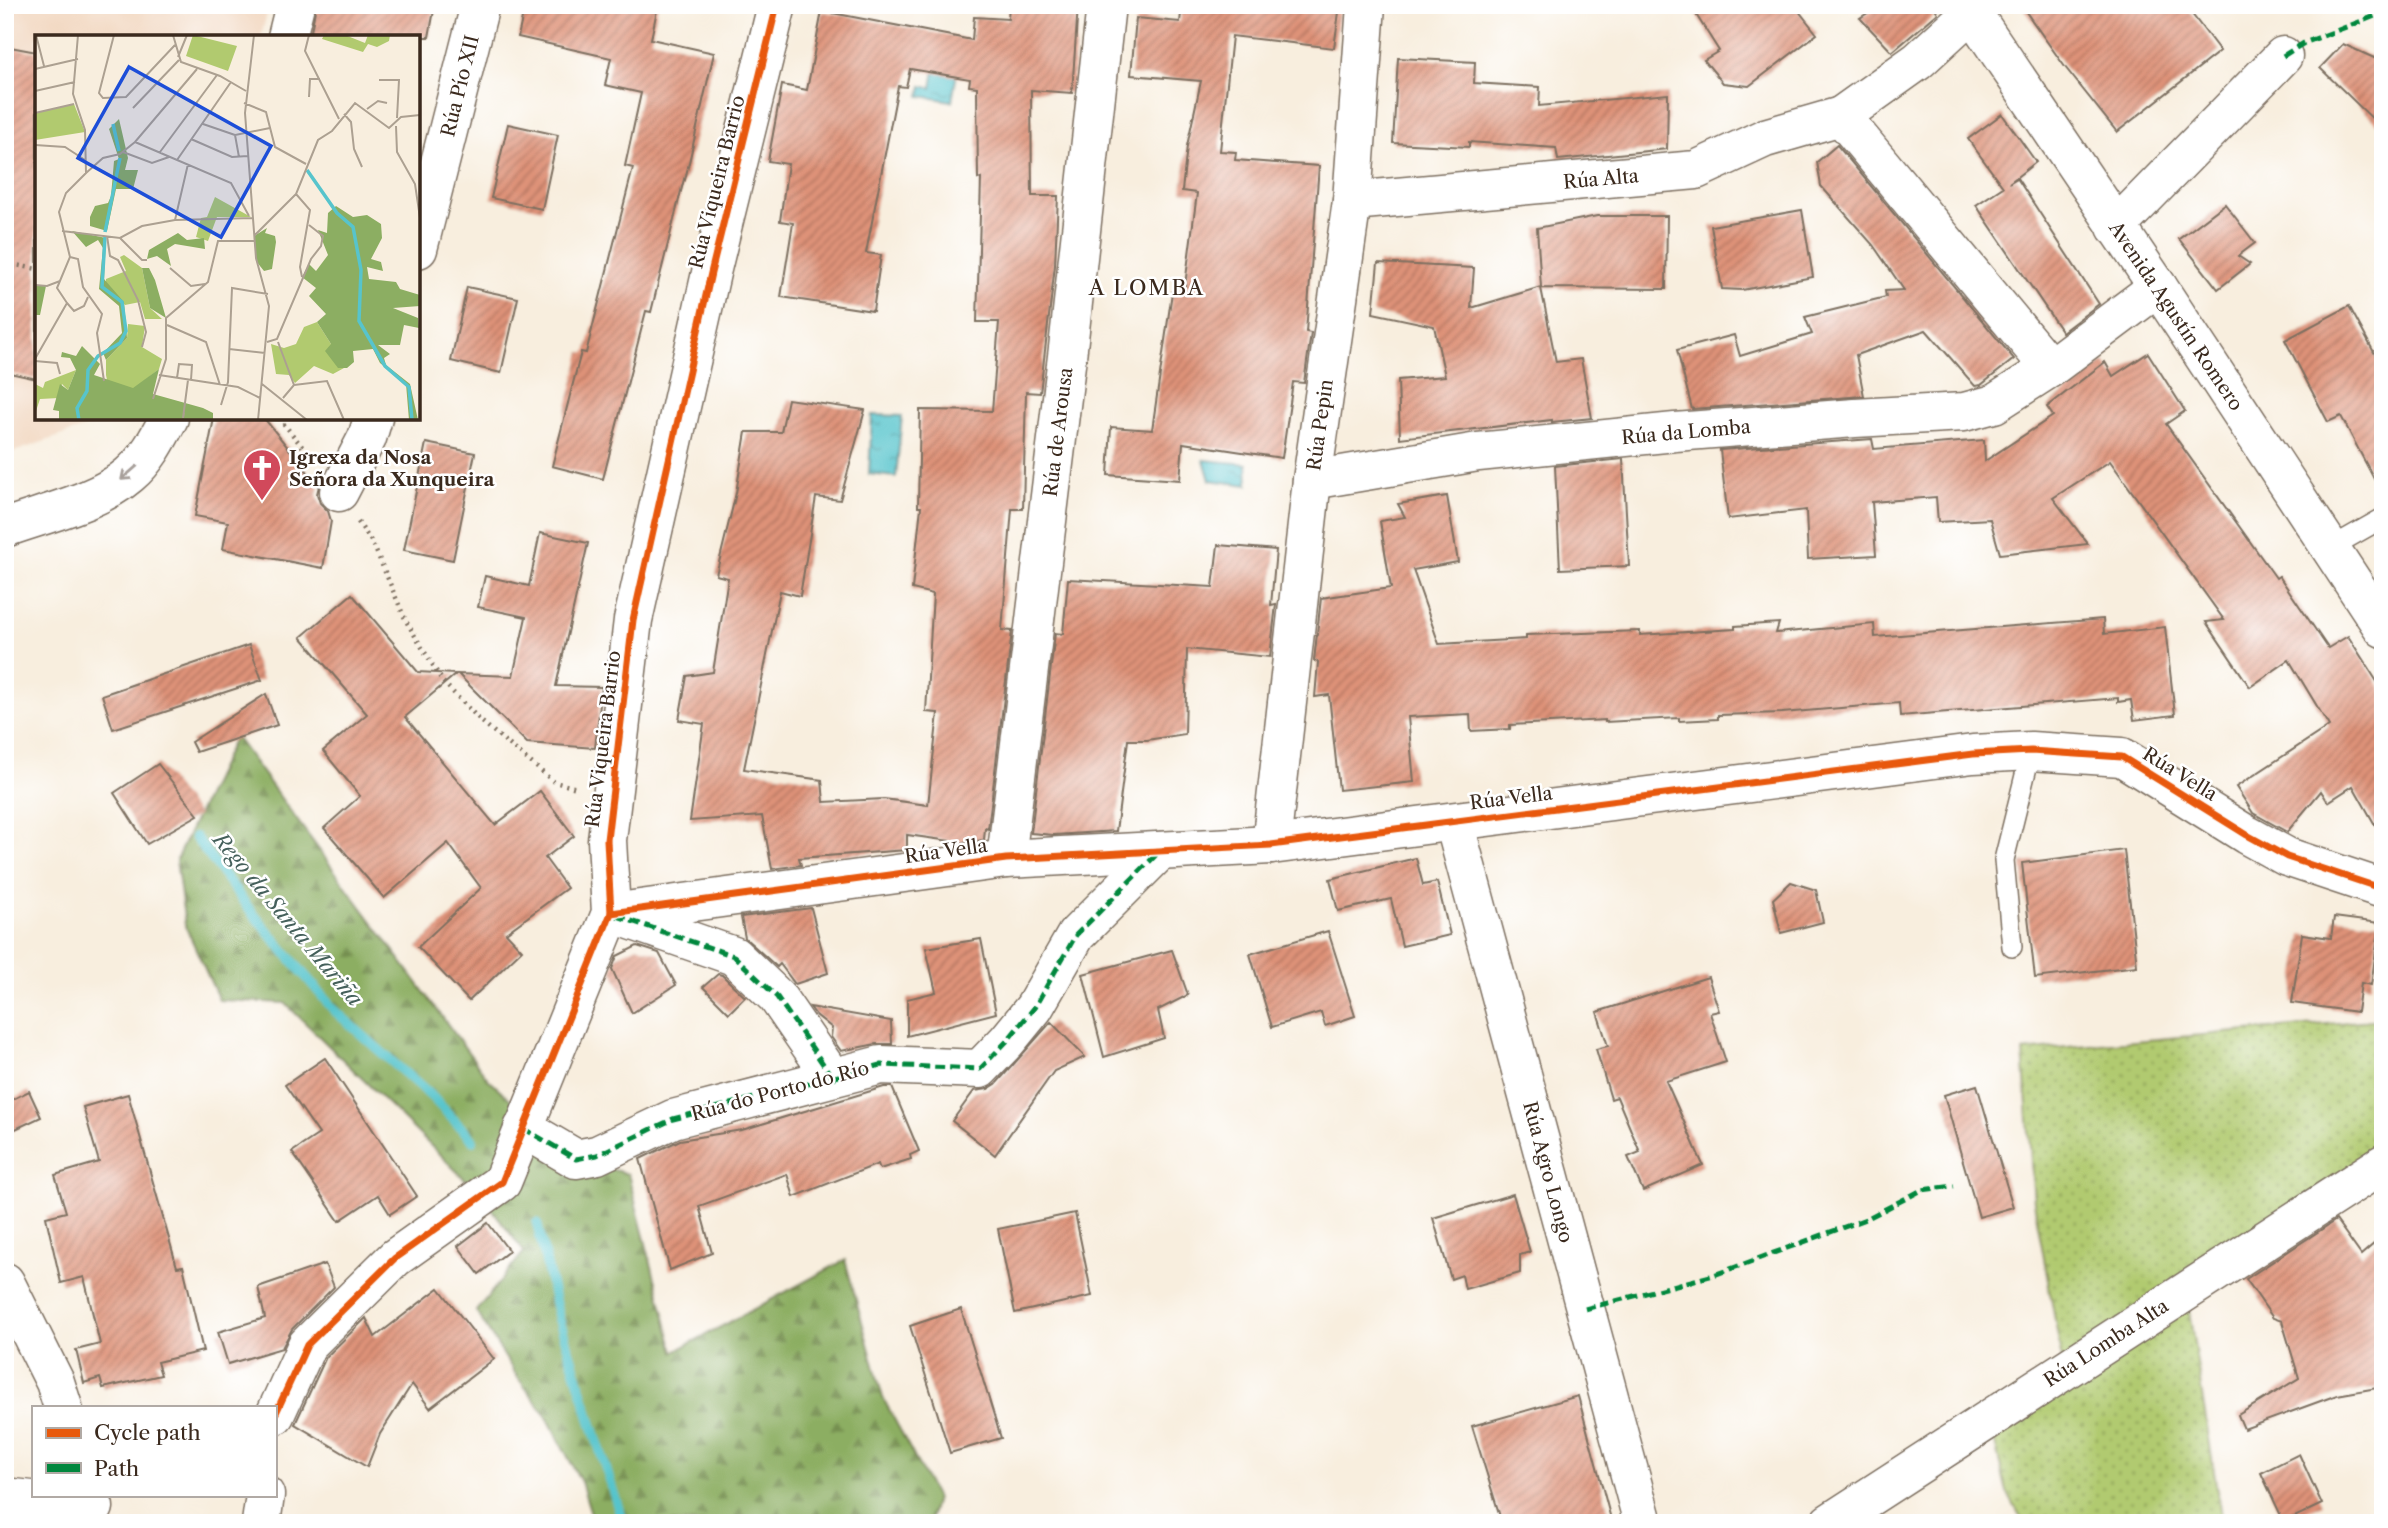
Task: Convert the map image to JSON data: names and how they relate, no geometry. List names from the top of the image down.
{
  "streets": {
    "street": [
      "Rúa Pío XII",
      "Rúa Alta",
      "Rúa Viqueira Barrio",
      "Avenida Agustín Romero",
      "Rúa Pepin",
      "Rúa de Arousa",
      "Rúa da Lomba",
      "Rúa Vella",
      "Rúa do Porto do Río",
      "Rúa Agro Longo",
      "Rúa Lomba Alta"
    ]
  },
  "crossings": [
    ["Rúa Alta", "Rúa Pepin"],
    ["Rúa Viqueira Barrio", "Rúa Vella"],
    ["Rúa Viqueira Barrio", "Rúa do Porto do Río"],
    ["Avenida Agustín Romero", "Rúa da Lomba"],
    ["Rúa Pepin", "Rúa da Lomba"],
    ["Rúa Pepin", "Rúa Vella"],
    ["Rúa de Arousa", "Rúa Vella"],
    ["Rúa Vella", "Rúa do Porto do Río"],
    ["Rúa Vella", "Rúa Agro Longo"]
  ],
  "districts": ["A LOMBA"],
  "water": ["Rego da Santa Mariña"],
  "places": {
    "church": ["Igrexa da Nosa Señora da Xunqueira"]
  },
  "legend": ["Cycle path", "Path"]
}
